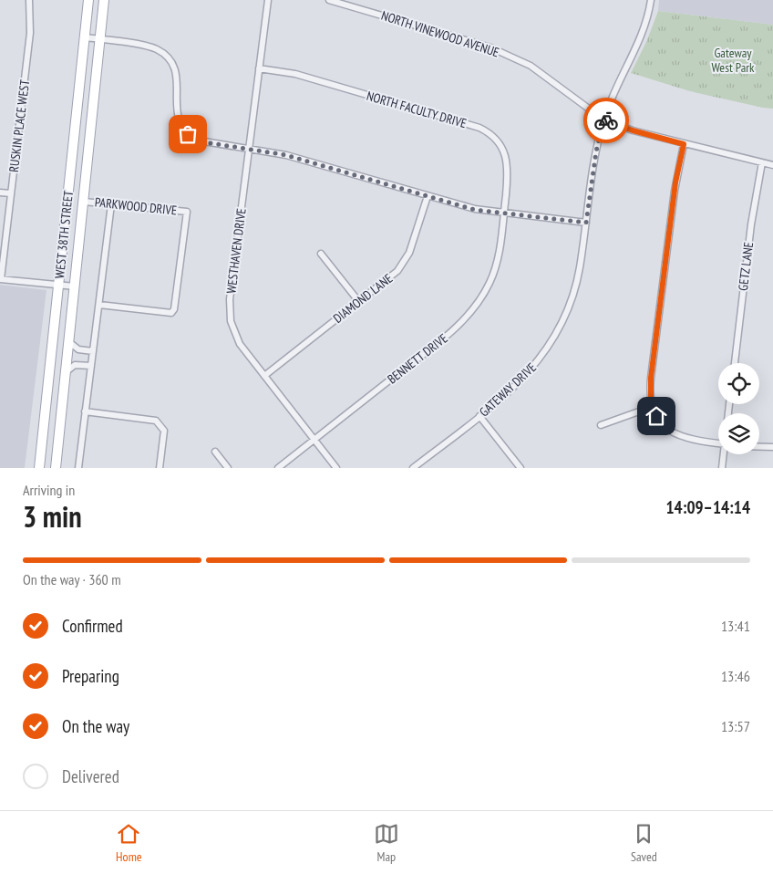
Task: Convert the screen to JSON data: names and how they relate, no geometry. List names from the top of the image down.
{
  "streets": {
    "main road": ["WEST 38TH STREET"],
    "street": [
      "NORTH VINEWOOD AVENUE",
      "NORTH FACULTY DRIVE",
      "RUSKIN PLACE WEST",
      "PARKWOOD DRIVE",
      "WESTHAVEN DRIVE",
      "GETZ LANE",
      "DIAMOND LANE",
      "BENNETT DRIVE",
      "GATEWAY DRIVE"
    ]
  },
  "crossings": [
    ["NORTH VINEWOOD AVENUE", "GETZ LANE"],
    ["NORTH VINEWOOD AVENUE", "GATEWAY DRIVE"],
    ["NORTH FACULTY DRIVE", "WESTHAVEN DRIVE"],
    ["NORTH FACULTY DRIVE", "BENNETT DRIVE"],
    ["PARKWOOD DRIVE", "WEST 38TH STREET"],
    ["WESTHAVEN DRIVE", "DIAMOND LANE"],
    ["WESTHAVEN DRIVE", "BENNETT DRIVE"]
  ],
  "parks": ["Gateway West Park"],
  "page": {
    "heading": ["3 min", "Arriving in", "14:09–14:14"],
    "bar": "On the way · 360 m",
    "list": [
      ["Confirmed", "13:41"],
      ["Preparing", "13:46"],
      ["On the way", "13:57"],
      "Delivered"
    ],
    "tabs": ["Home", "Map", "Saved"]
  }
}
